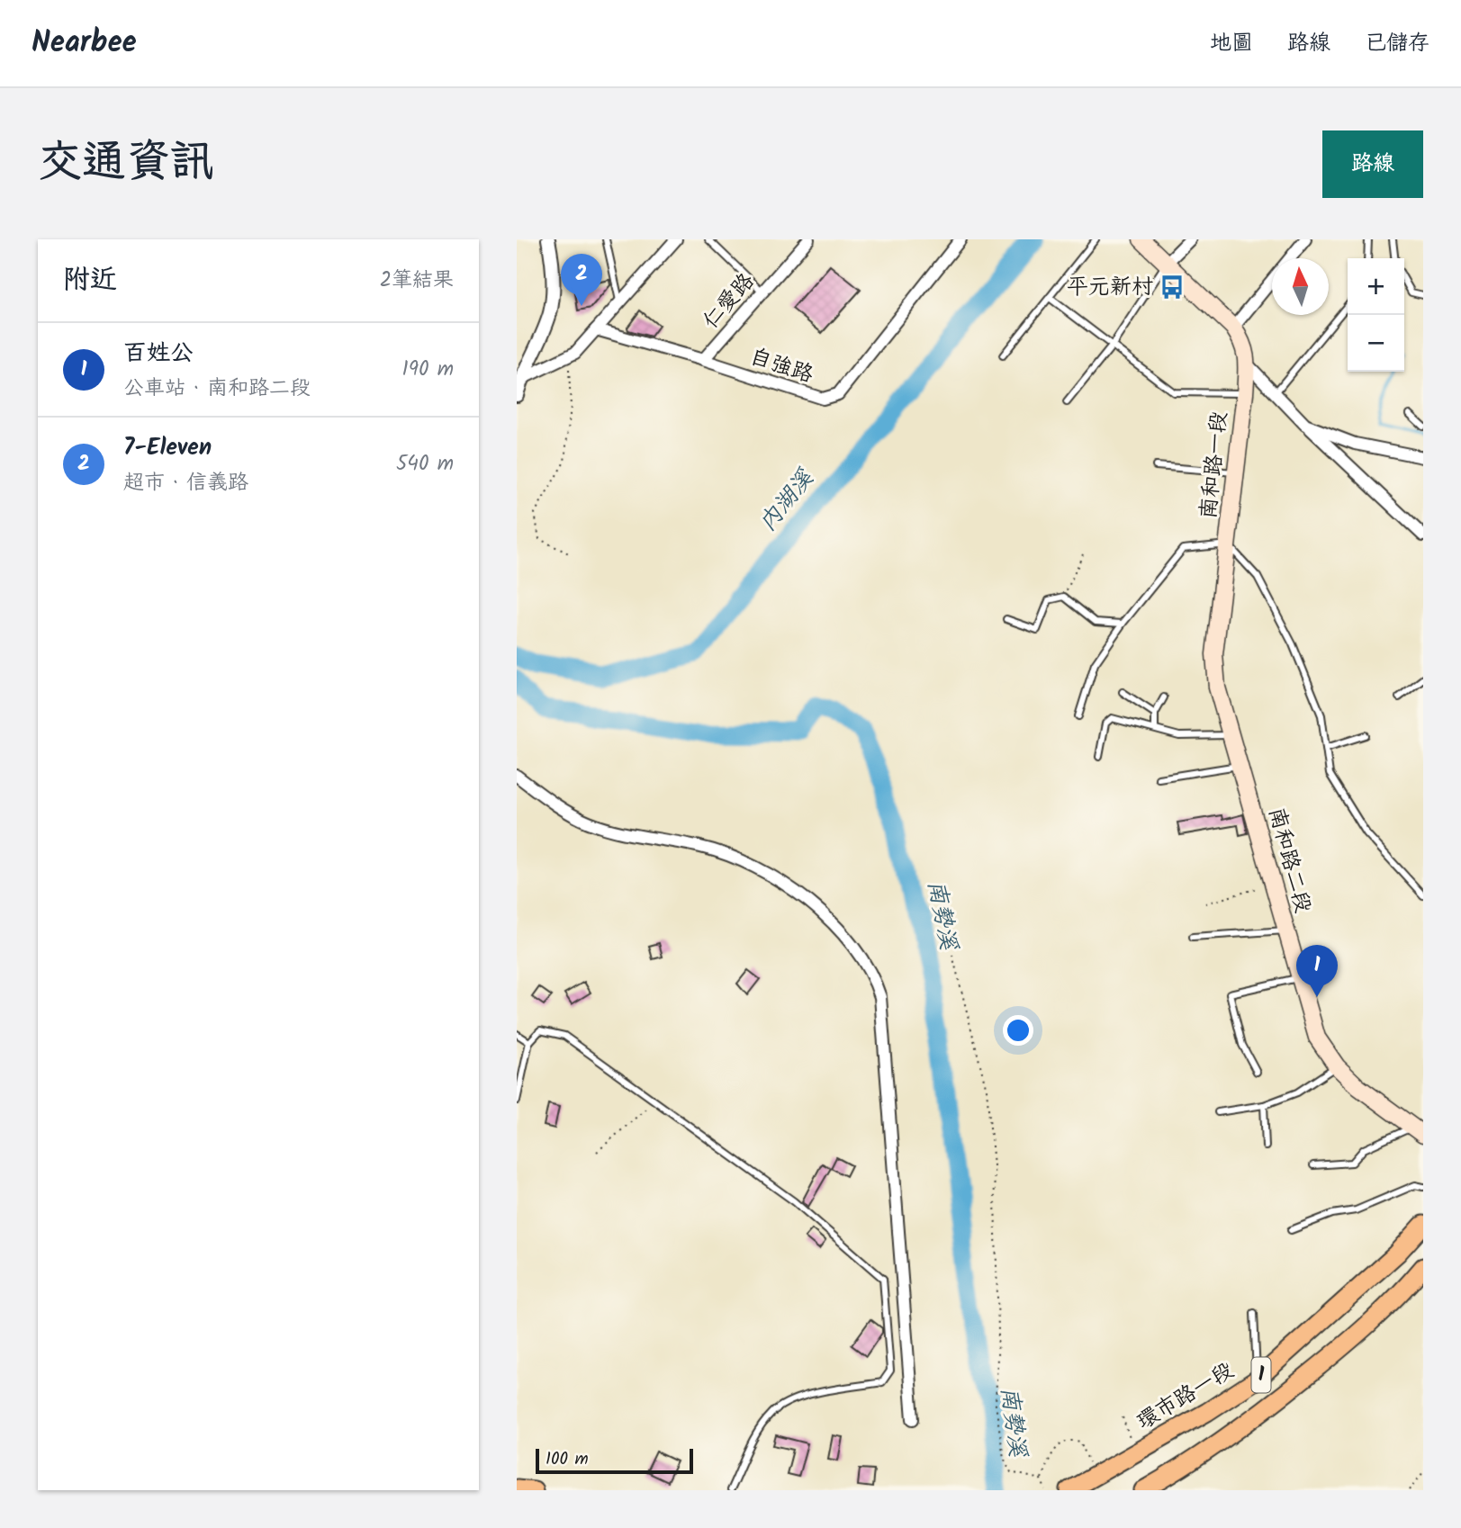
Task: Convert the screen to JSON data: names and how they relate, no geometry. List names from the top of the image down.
{
  "streets": {
    "main road": [
      "南和路一段",
      "南和路二段",
      "1",
      "環市路一段"
    ],
    "street": ["仁愛路", "自強路"]
  },
  "crossings": [
    ["仁愛路", "自強路"],
    ["南和路一段", "南和路二段"]
  ],
  "water": ["內湖溪", "南勢溪"],
  "places": {
    "bus stop": ["平元新村"]
  },
  "scale_bar": "100 m",
  "north": "top",
  "page": {
    "header": "Nearbee",
    "nav": ["地圖", "路線", "已儲存"],
    "title": "交通資訊",
    "buttons": "路線",
    "heading": ["附近", "2筆結果"],
    "pins": ["2", "1"],
    "map_buttons": ["+", "−"],
    "list": [
      {
        "mark": "1",
        "name": "百姓公",
        "note": "公車站 · 南和路二段",
        "value": "190 m"
      },
      {
        "mark": "2",
        "name": "7-Eleven",
        "note": "超市 · 信義路",
        "value": "540 m"
      }
    ],
    "scale": "100 m"
  }
}
